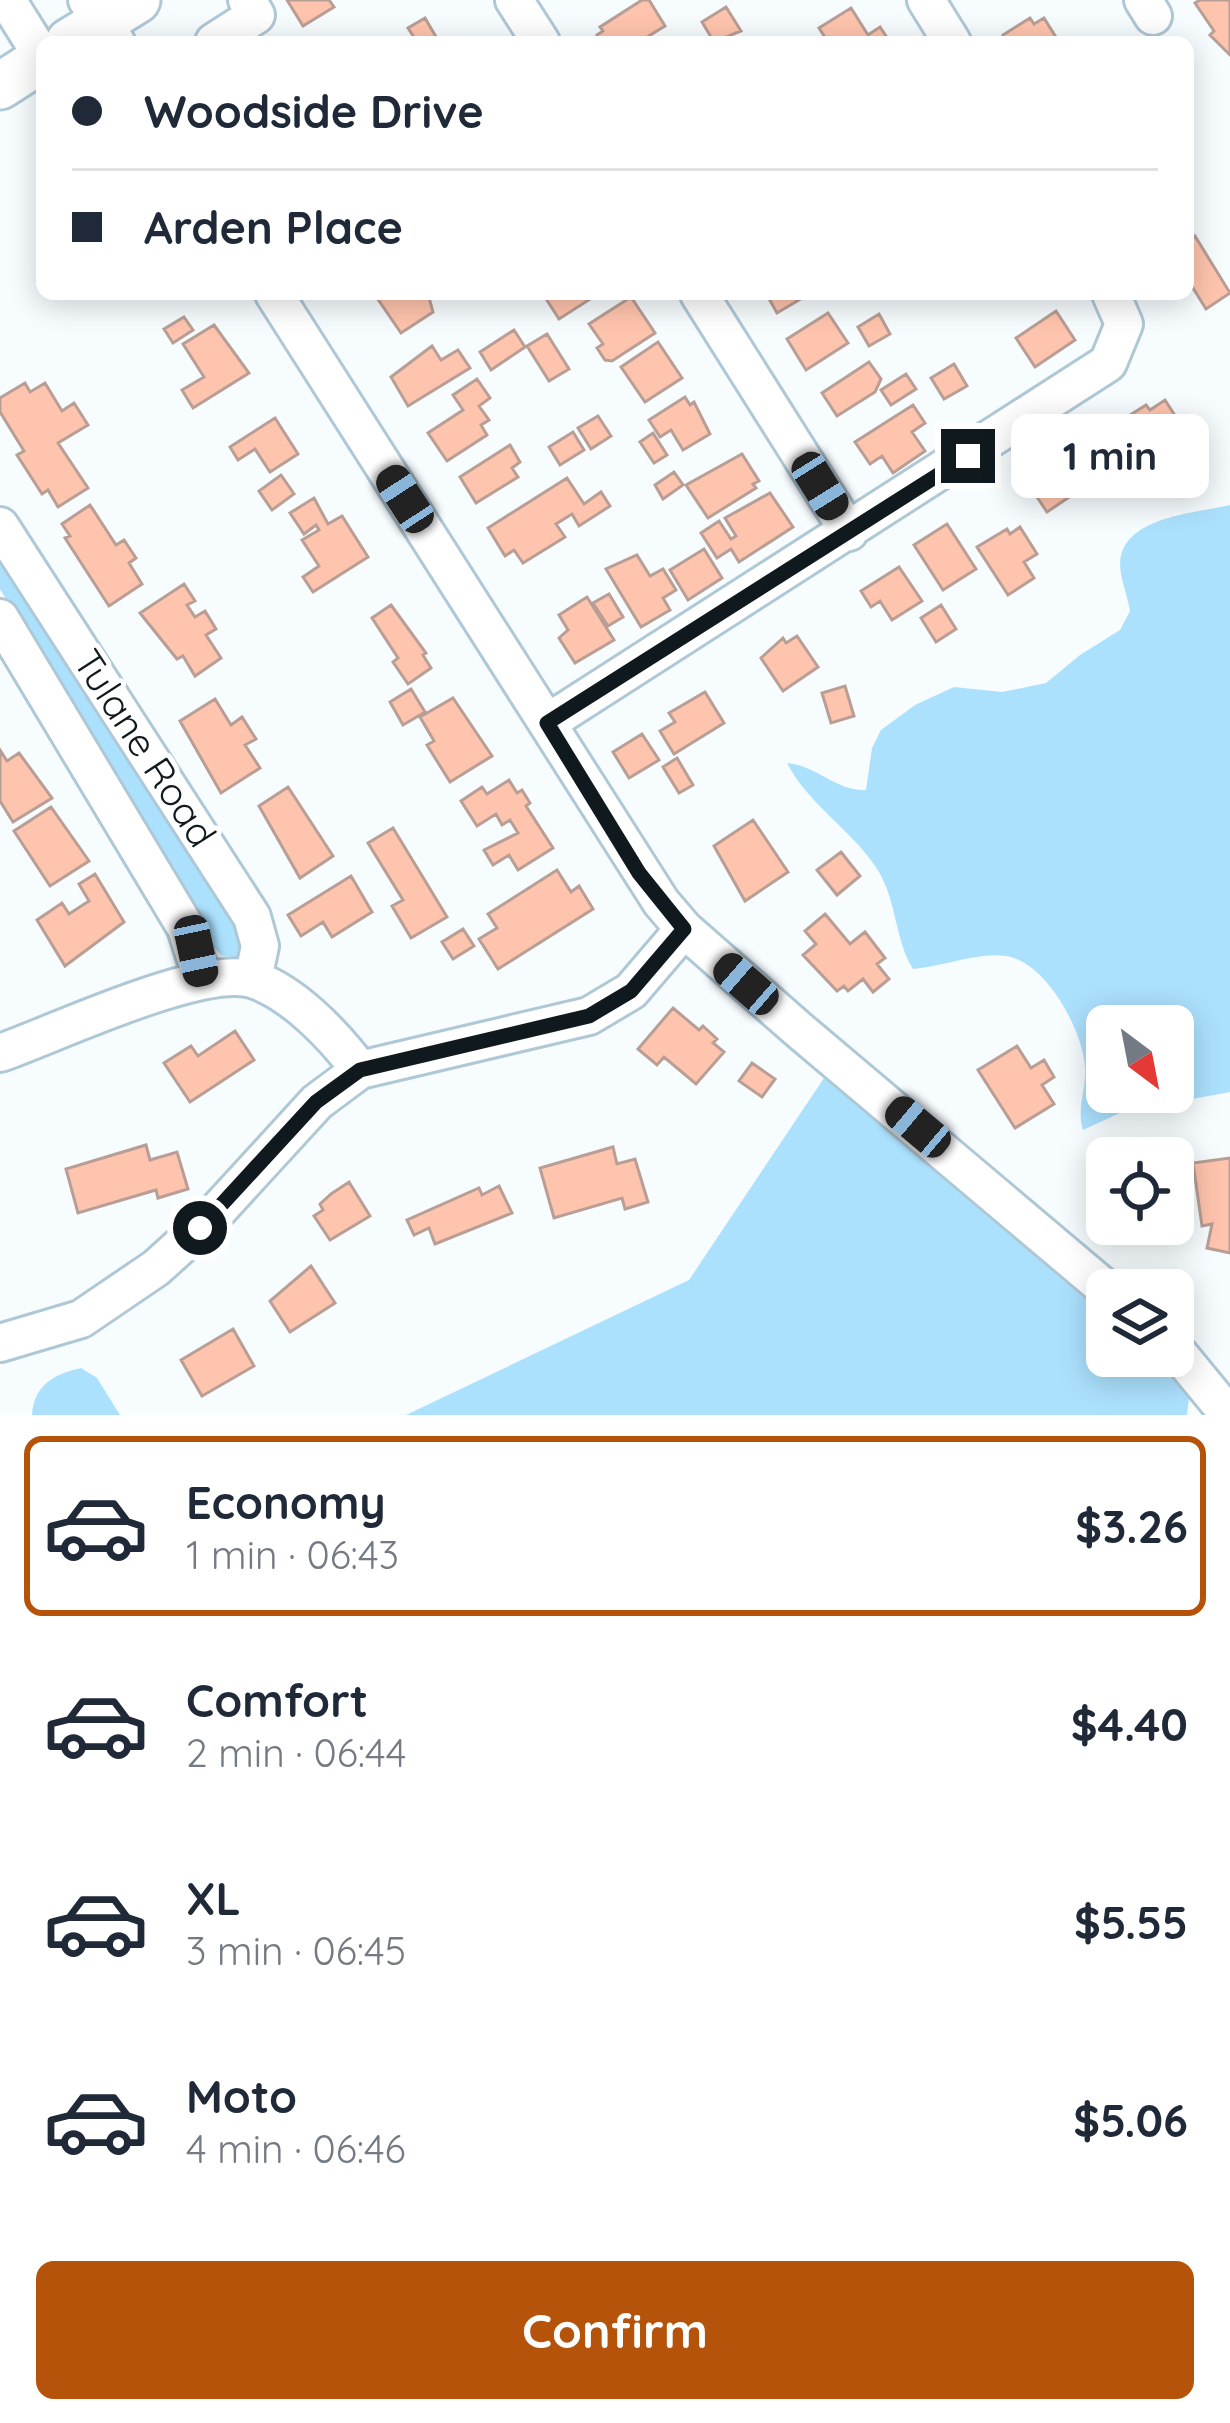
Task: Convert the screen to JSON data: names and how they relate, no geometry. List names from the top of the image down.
{
  "streets": {
    "street": ["Tulane Road"]
  },
  "north": "bottom right",
  "page": {
    "banner": ["Woodside Drive", "Arden Place"],
    "bubble": "1 min",
    "list": [
      {
        "name": "Economy",
        "note": "1 min · 06:43",
        "value": "$3.26"
      },
      {
        "name": "Comfort",
        "note": "2 min · 06:44",
        "value": "$4.40"
      },
      {
        "name": "XL",
        "note": "3 min · 06:45",
        "value": "$5.55"
      },
      {
        "name": "Moto",
        "note": "4 min · 06:46",
        "value": "$5.06"
      }
    ],
    "buttons": "Confirm"
  }
}
